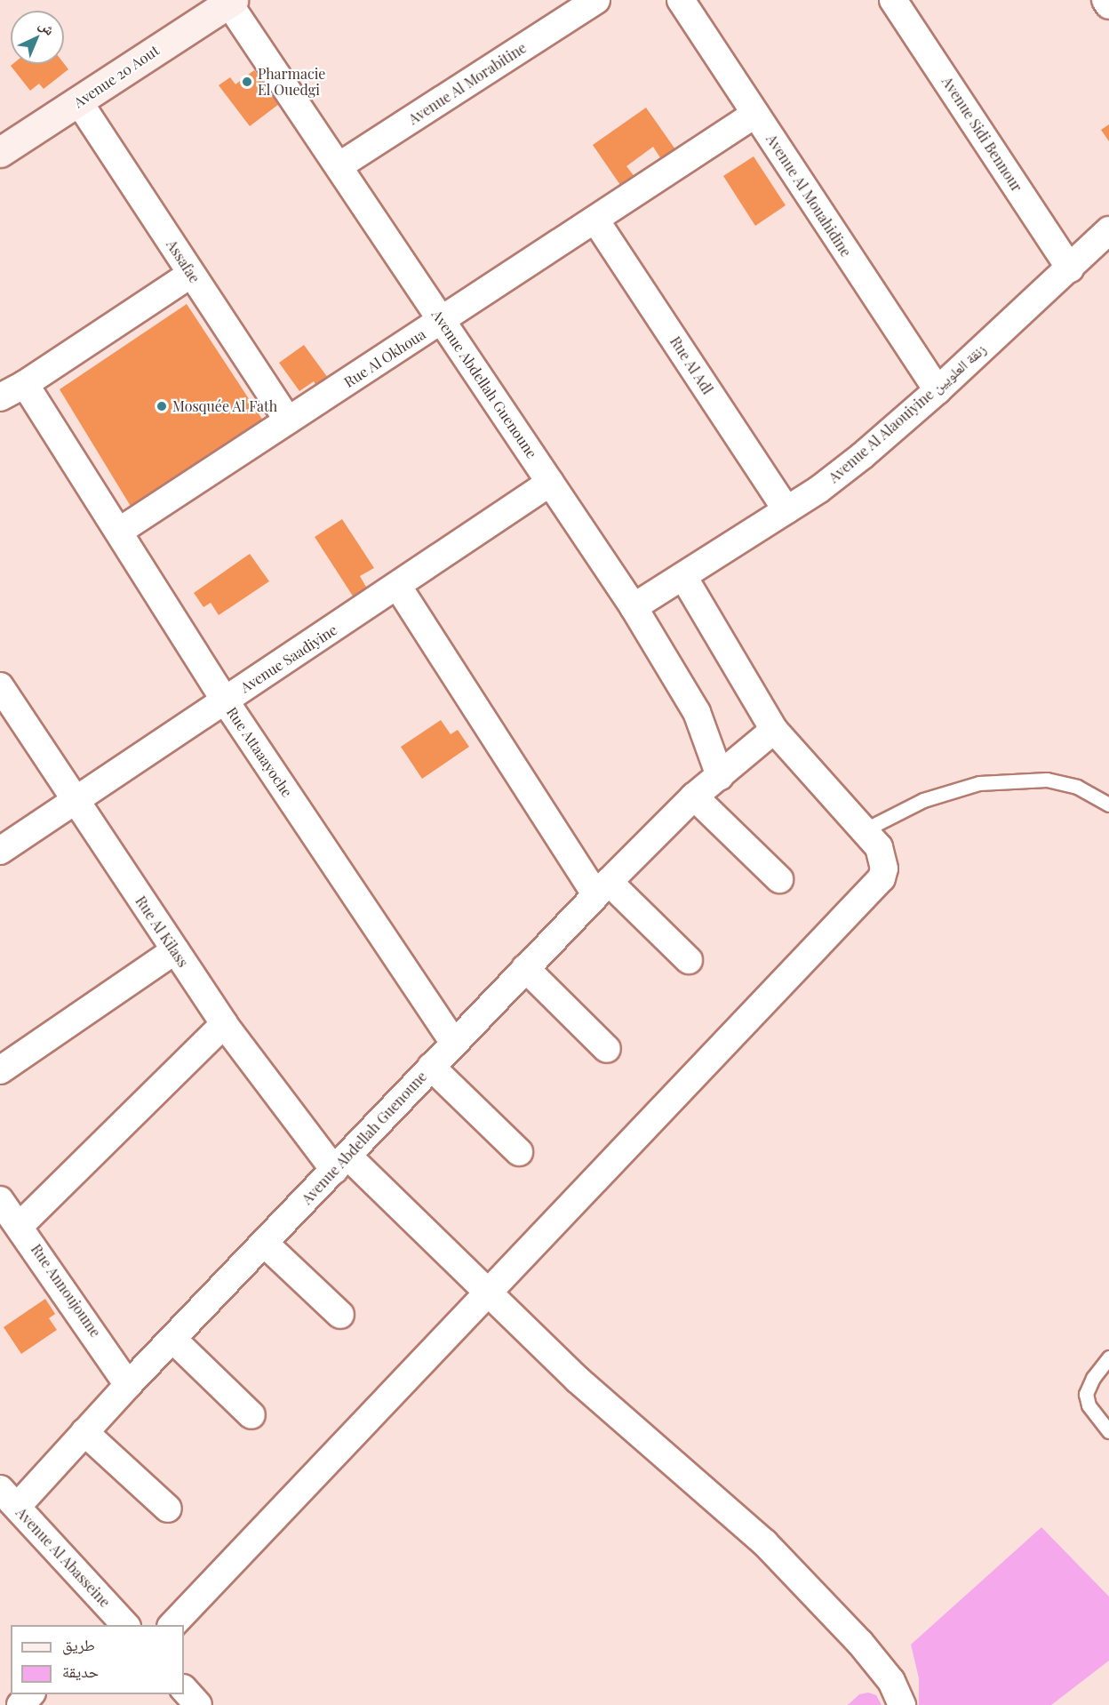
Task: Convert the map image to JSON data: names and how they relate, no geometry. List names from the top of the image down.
{
  "streets": {
    "street": [
      "Avenue 20 Aout",
      "Avenue Al Morabitine",
      "Avenue Sidi Bennour",
      "Avenue Al Mouahidine",
      "Assafae",
      "Rue Al Okhoua",
      "Rue Al Adl",
      "Avenue Abdellah Guenoune",
      "Avenue Al Alaouiyine زنقة العلويين",
      "Avenue Saadiyine",
      "Rue Attaaayoche",
      "Rue Al Kilass",
      "Rue Annoujoume",
      "Avenue Al Abasseine"
    ]
  },
  "crossings": [
    ["Avenue 20 Aout", "Assafae"],
    ["Avenue 20 Aout", "Avenue Abdellah Guenoune"],
    ["Avenue Al Morabitine", "Avenue Abdellah Guenoune"],
    ["Avenue Sidi Bennour", "Avenue Al Alaouiyine زنقة العلويين"],
    ["Avenue Al Mouahidine", "Rue Al Okhoua"],
    ["Avenue Al Mouahidine", "Avenue Al Alaouiyine زنقة العلويين"],
    ["Assafae", "Rue Al Okhoua"],
    ["Rue Al Okhoua", "Rue Al Adl"],
    ["Rue Al Okhoua", "Avenue Abdellah Guenoune"],
    ["Rue Al Okhoua", "Rue Attaaayoche"],
    ["Rue Al Adl", "Avenue Al Alaouiyine زنقة العلويين"],
    ["Avenue Abdellah Guenoune", "Avenue Al Alaouiyine زنقة العلويين"],
    ["Avenue Abdellah Guenoune", "Avenue Saadiyine"],
    ["Avenue Abdellah Guenoune", "Rue Attaaayoche"],
    ["Avenue Abdellah Guenoune", "Rue Al Kilass"],
    ["Avenue Abdellah Guenoune", "Rue Annoujoume"],
    ["Avenue Abdellah Guenoune", "Avenue Al Abasseine"],
    ["Avenue Saadiyine", "Rue Attaaayoche"],
    ["Avenue Saadiyine", "Rue Al Kilass"]
  ],
  "places": ["Pharmacie El Ouedgi", "Mosquée Al Fath"],
  "legend": ["طريق", "حديقة"],
  "north": "top right"
}
